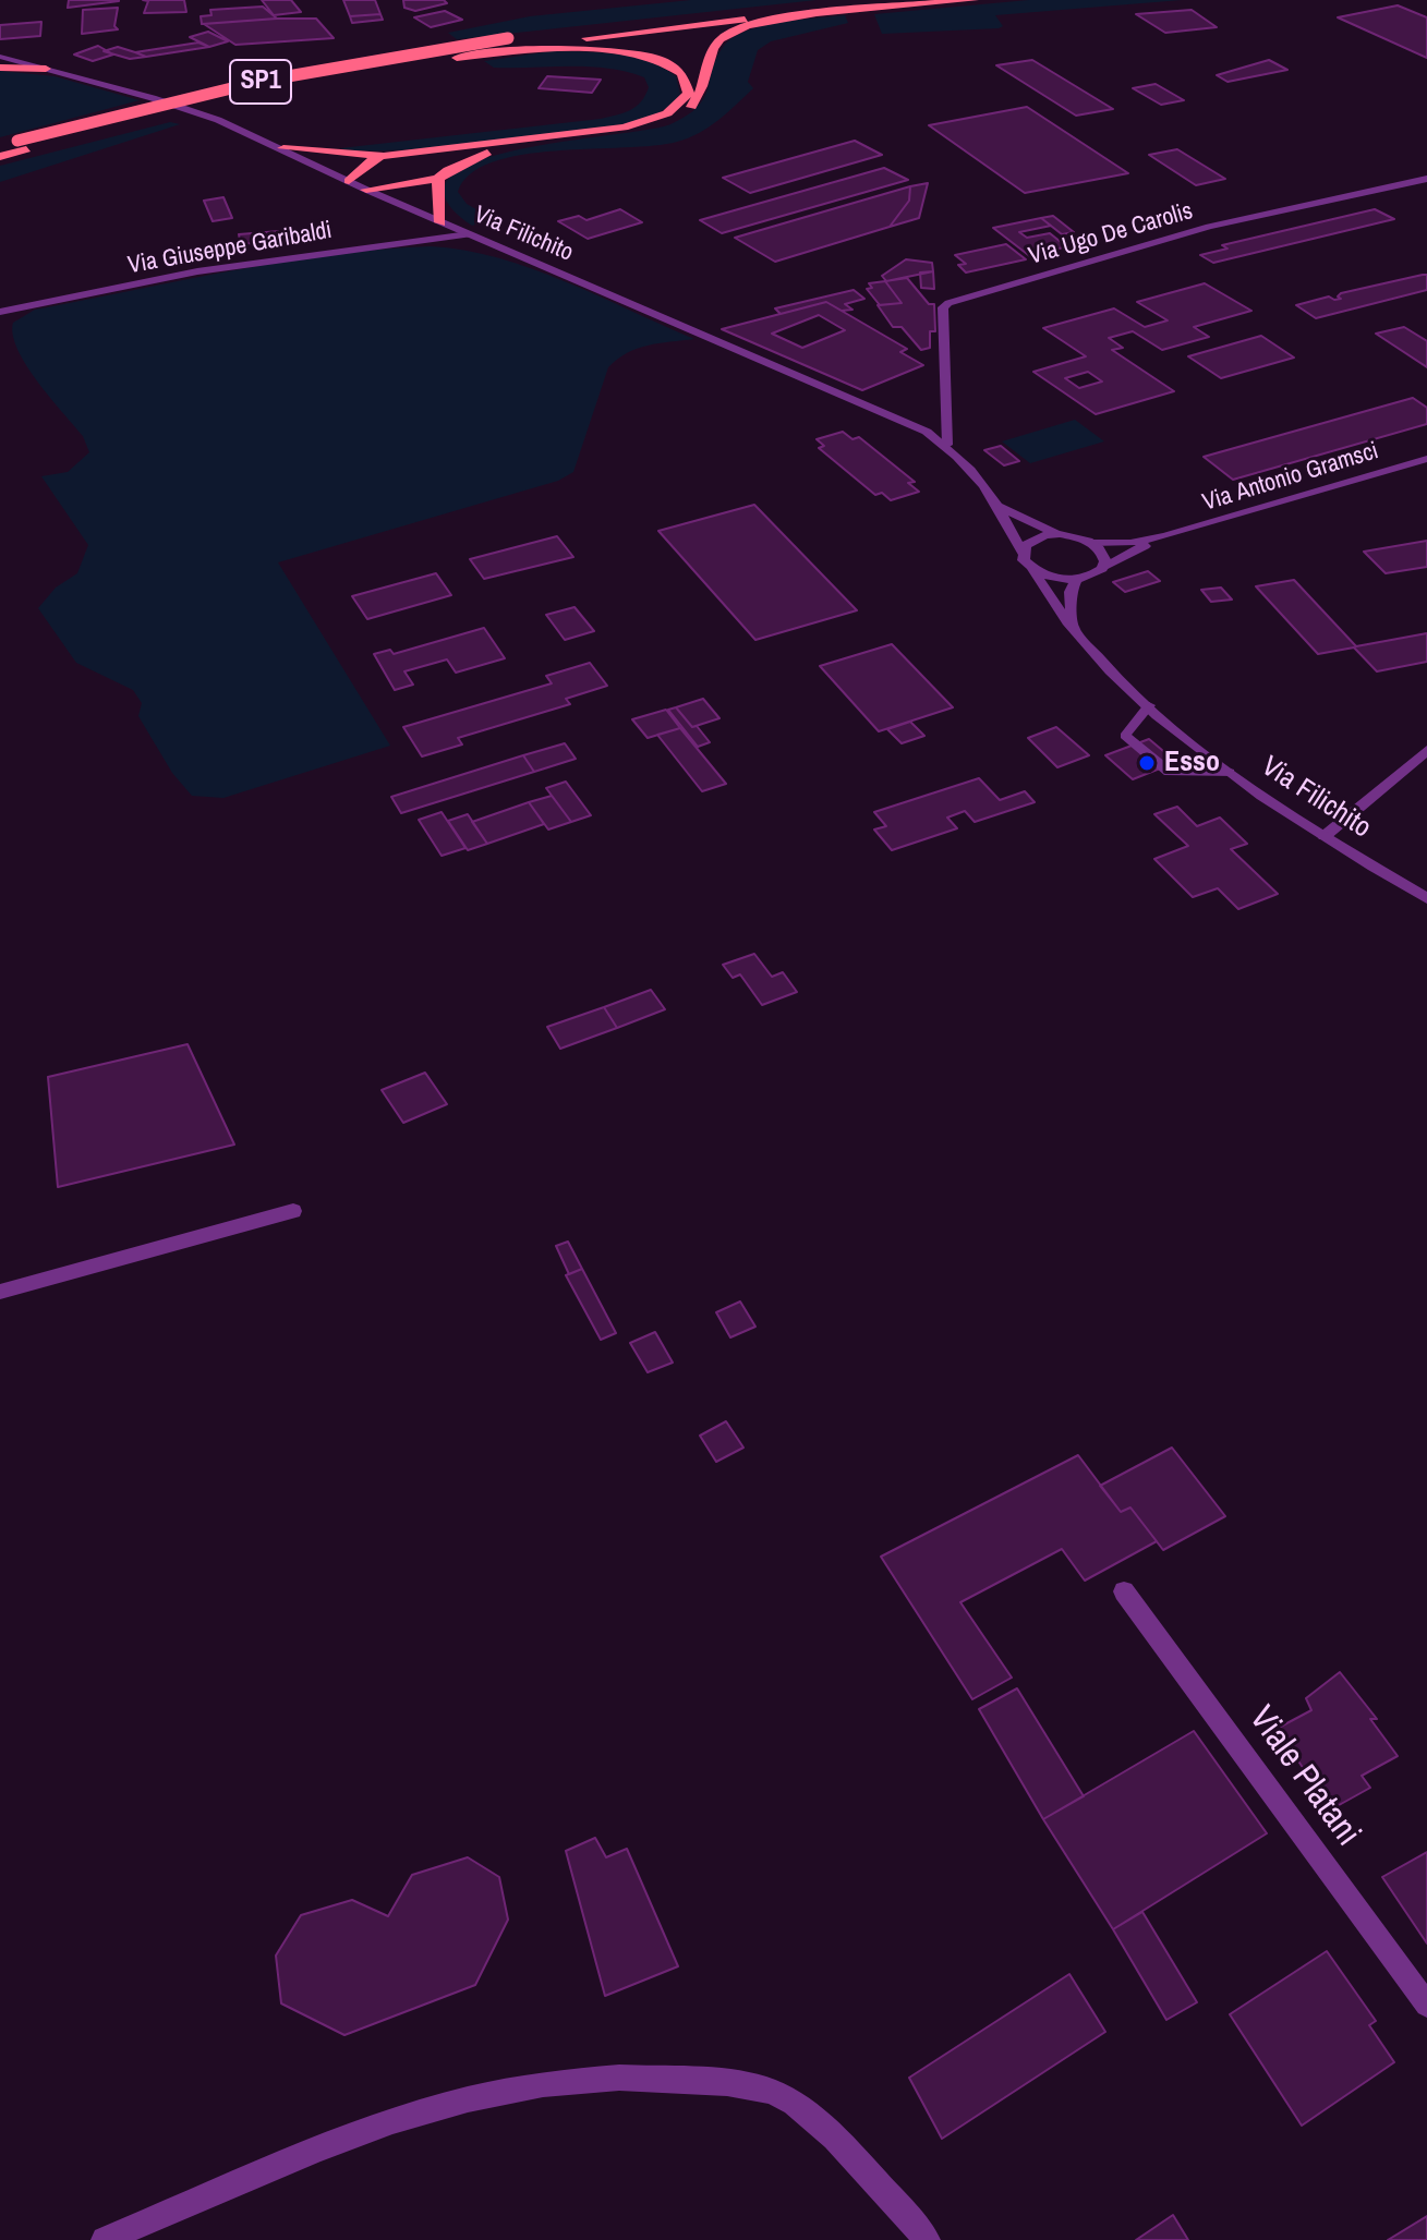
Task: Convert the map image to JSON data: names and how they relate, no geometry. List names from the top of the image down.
{
  "streets": {
    "highway": ["SP1"],
    "street": [
      "Via Filichito",
      "Via Ugo De Carolis",
      "Via Giuseppe Garibaldi",
      "Via Antonio Gramsci",
      "Viale Platani"
    ]
  },
  "crossings": [
    ["Via Filichito", "Via Ugo De Carolis"],
    ["Via Filichito", "Via Giuseppe Garibaldi"],
    ["Via Filichito", "Via Antonio Gramsci"]
  ],
  "places": ["Esso"]
}
